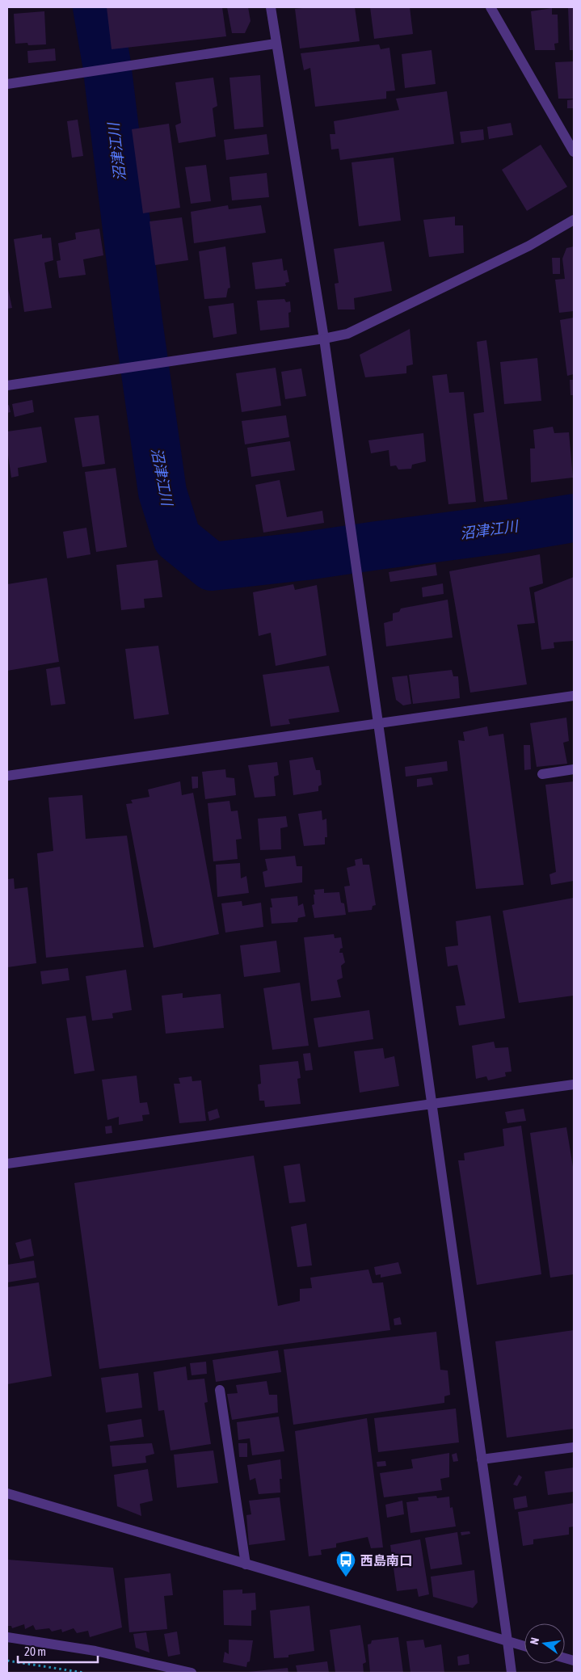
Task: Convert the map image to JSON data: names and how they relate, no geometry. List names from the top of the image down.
{
  "water": ["沼津江川"],
  "places": {
    "bus stop": ["西島南口"]
  },
  "scale_bar": "20 m",
  "north": "left"
}
